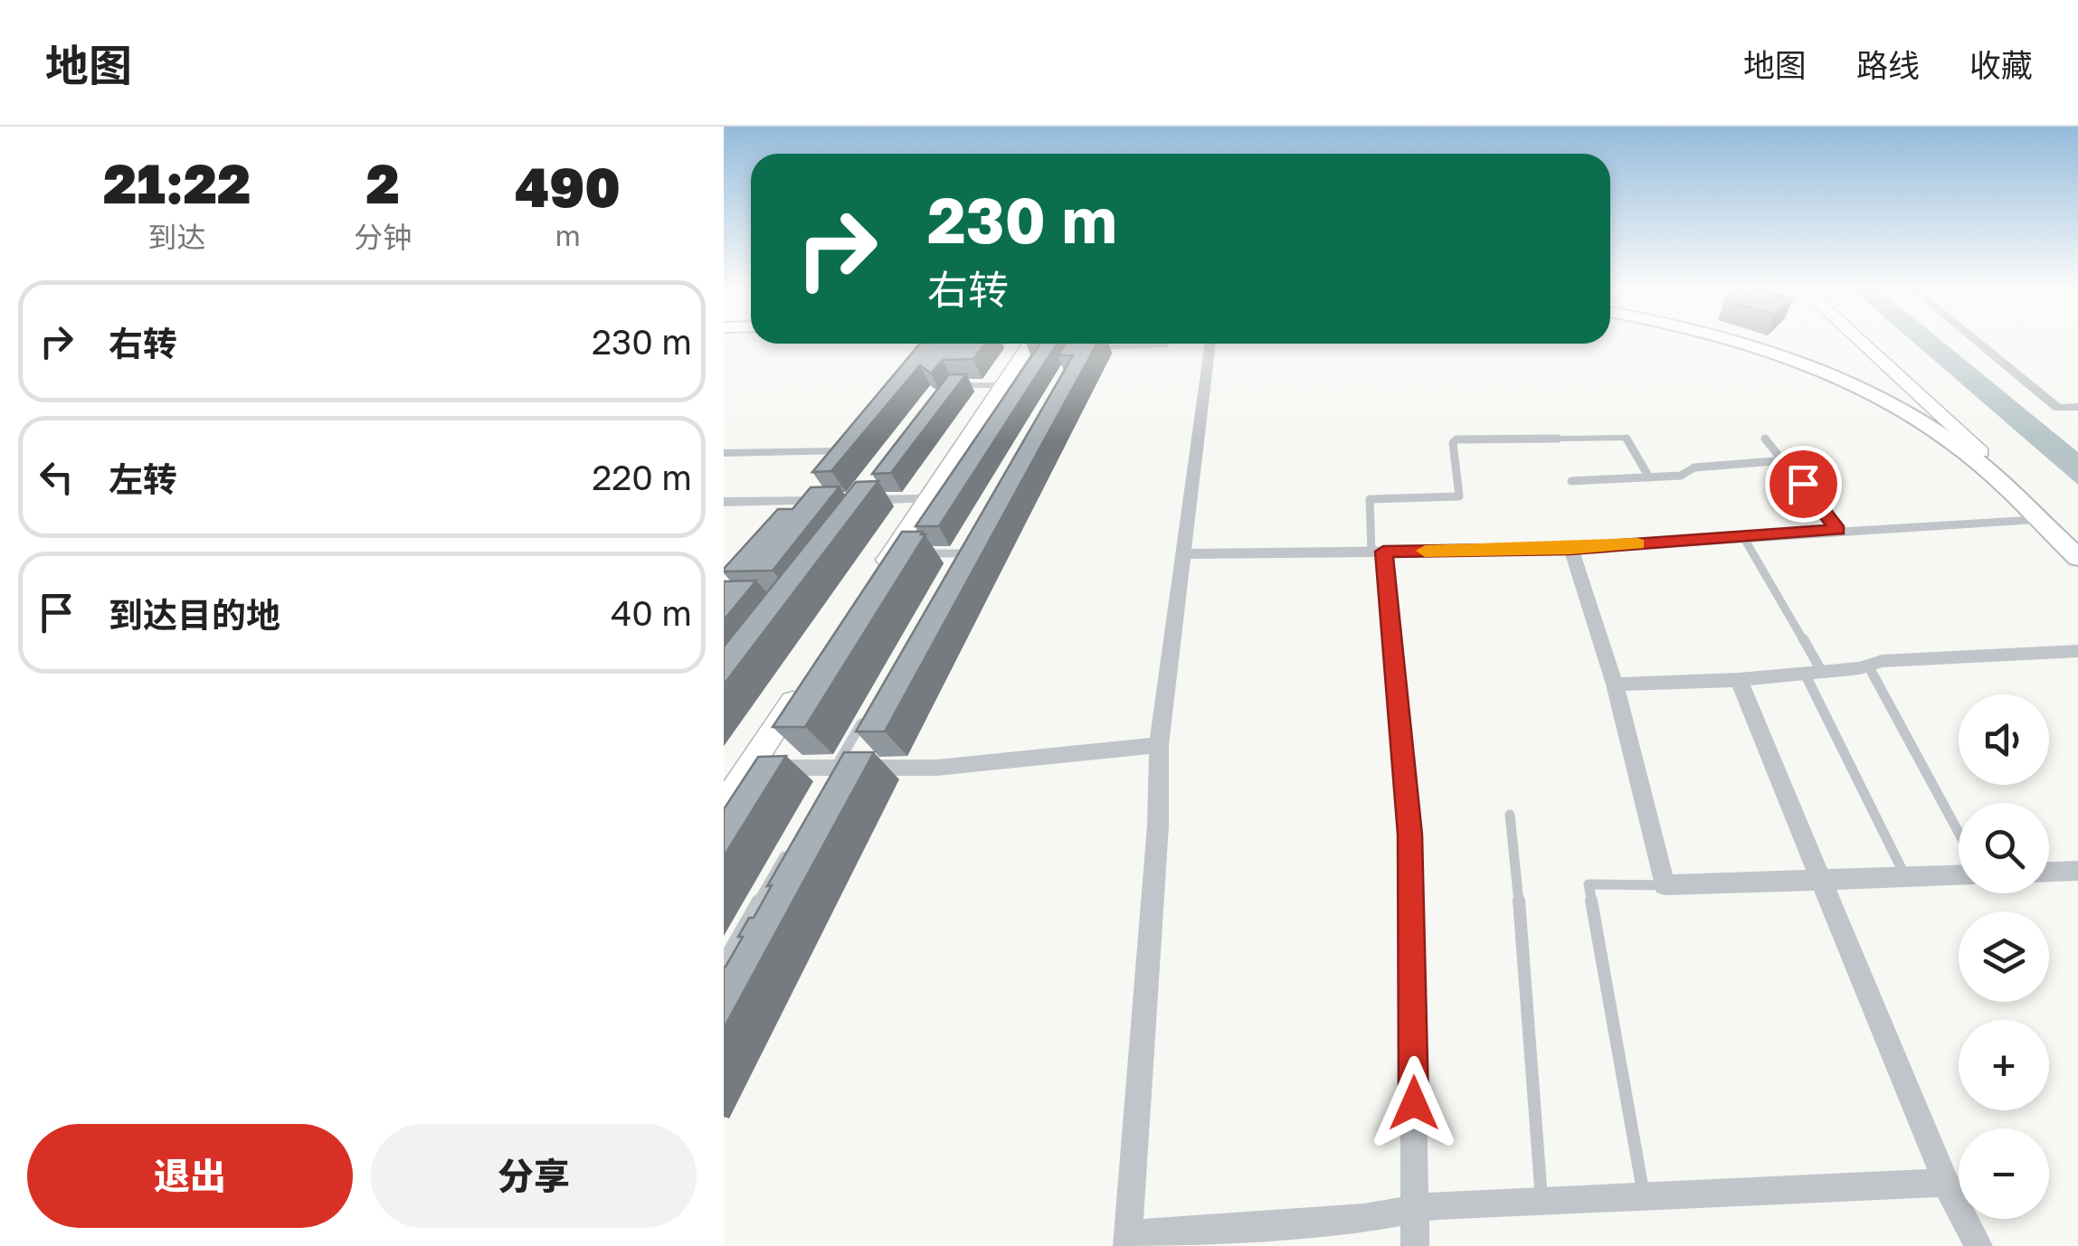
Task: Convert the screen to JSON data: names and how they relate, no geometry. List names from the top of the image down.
{
  "page": {
    "header": "地图",
    "nav": ["地图", "路线", "收藏"],
    "eta": [
      "21:22",
      "到达",
      "2",
      "分钟",
      "490",
      "m"
    ],
    "turn": ["230 m", "右转"],
    "list": [
      {
        "name": "右转",
        "value": "230 m"
      },
      {
        "name": "左转",
        "value": "220 m"
      },
      {
        "name": "到达目的地",
        "value": "40 m"
      }
    ],
    "map_buttons": ["+", "−"],
    "buttons": ["退出", "分享"]
  }
}
